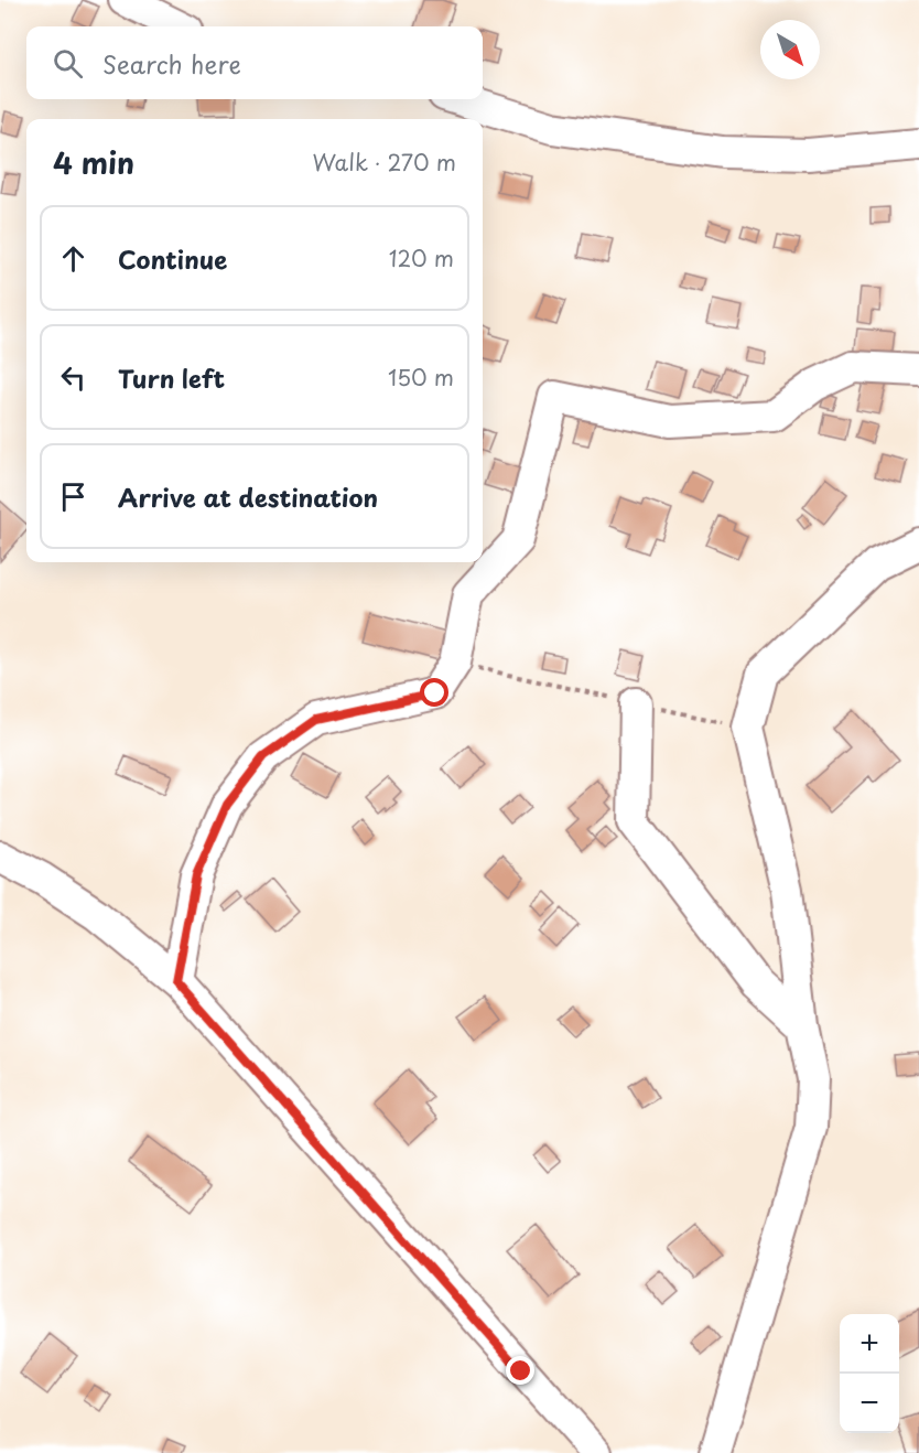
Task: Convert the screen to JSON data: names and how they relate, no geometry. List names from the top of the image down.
{
  "north": "bottom right",
  "page": {
    "search": "Search here",
    "heading": ["4 min", "Walk · 270 m"],
    "list": [
      ["Continue", "120 m"],
      ["Turn left", "150 m"],
      "Arrive at destination"
    ],
    "map_buttons": ["+", "−"]
  }
}
